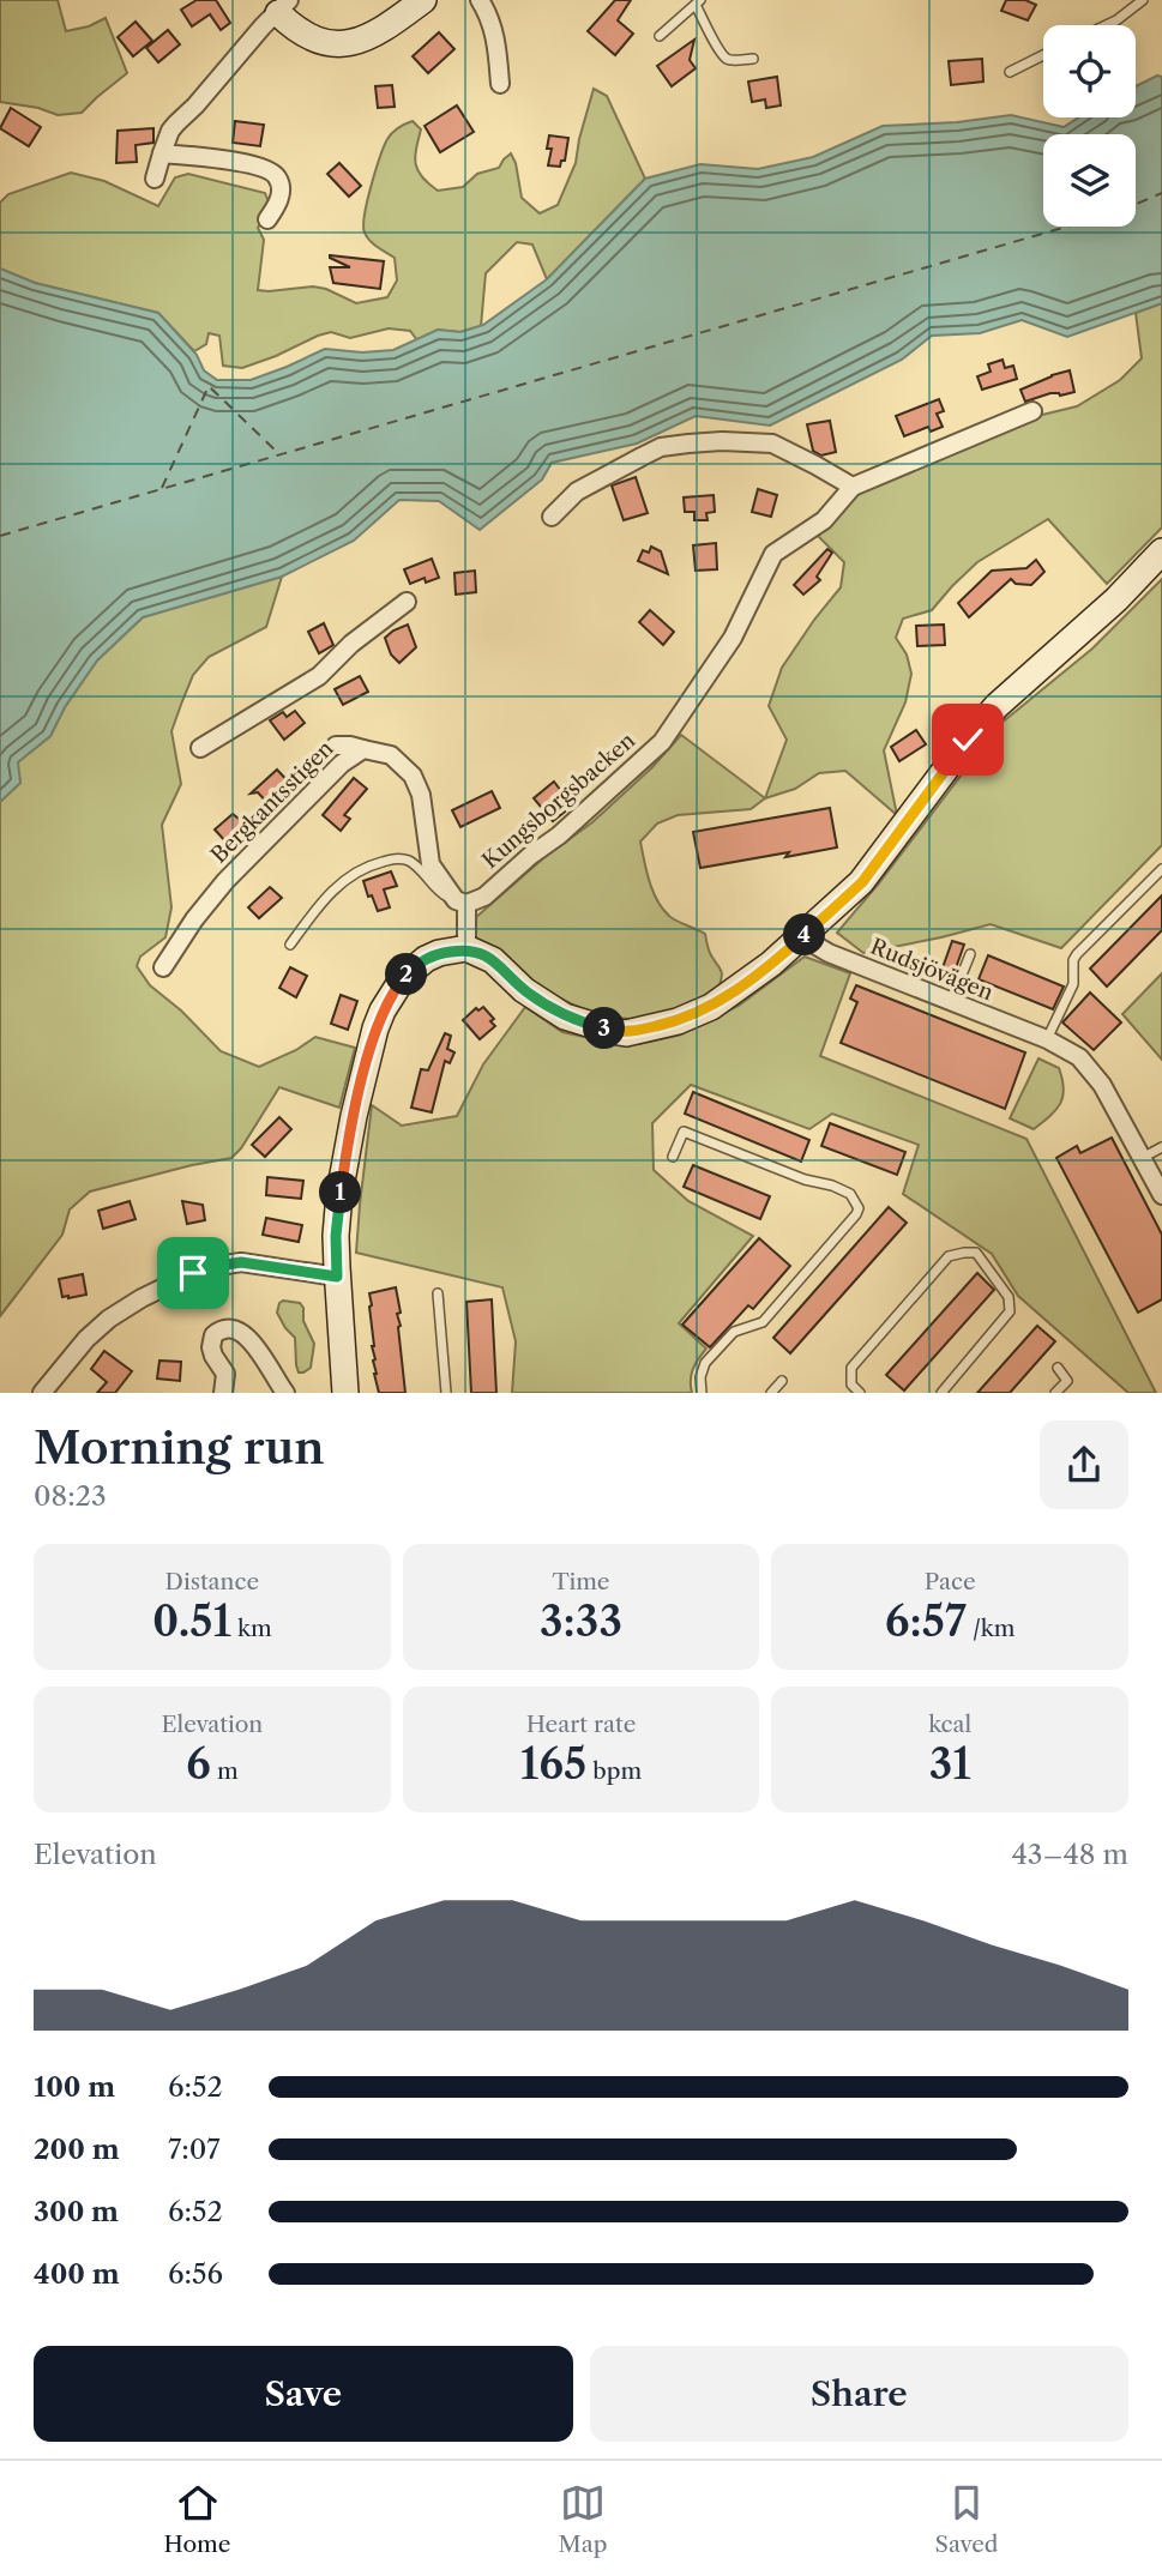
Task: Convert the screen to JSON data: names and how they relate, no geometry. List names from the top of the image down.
{
  "streets": {
    "street": ["Kungsborgsbacken", "Bergkantsstigen", "Rudsjövägen"]
  },
  "crossings": [
    ["Kungsborgsbacken", "Bergkantsstigen"]
  ],
  "page": {
    "pins": [
      "4",
      "2",
      "3",
      "1"
    ],
    "heading": ["Morning run", "08:23"],
    "stats": [
      ["Distance", "0.51 km"],
      ["Time", "3:33"],
      ["Pace", "6:57 /km"],
      ["Elevation", "6 m"],
      ["Heart rate", "165 bpm"],
      ["kcal", "31"]
    ],
    "chart": ["Elevation", "43–48 m"],
    "list": [
      {
        "name": "100 m",
        "note": "6:52"
      },
      {
        "name": "200 m",
        "note": "7:07"
      },
      {
        "name": "300 m",
        "note": "6:52"
      },
      {
        "name": "400 m",
        "note": "6:56"
      }
    ],
    "buttons": ["Save", "Share"],
    "tabs": ["Home", "Map", "Saved"]
  }
}
